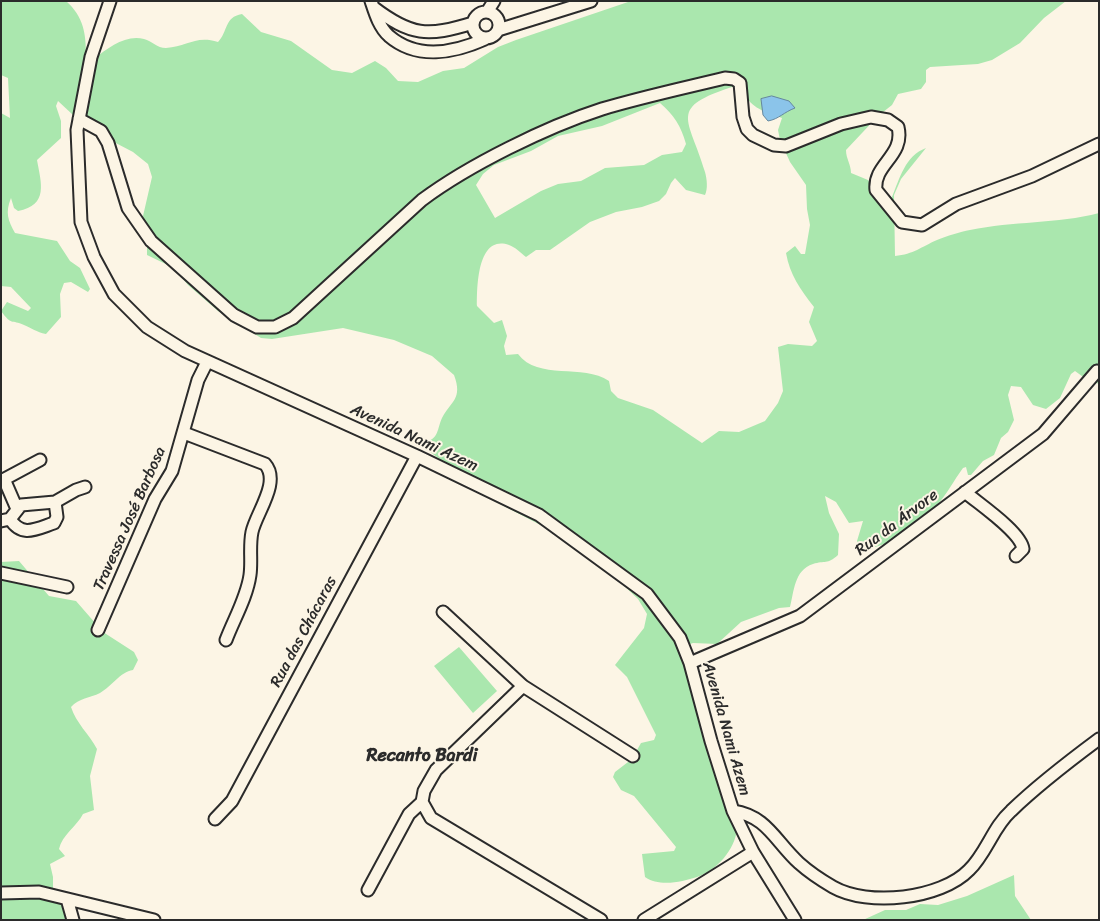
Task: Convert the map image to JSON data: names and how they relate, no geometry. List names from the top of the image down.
{
  "streets": {
    "street": [
      "Avenida Nami Azem",
      "Travessa José Barbosa",
      "Rua da Árvore",
      "Rua das Chácaras"
    ]
  },
  "crossings": [
    ["Avenida Nami Azem", "Travessa José Barbosa"],
    ["Avenida Nami Azem", "Rua da Árvore"],
    ["Avenida Nami Azem", "Rua das Chácaras"]
  ],
  "districts": ["Recanto Bardi"]
}
